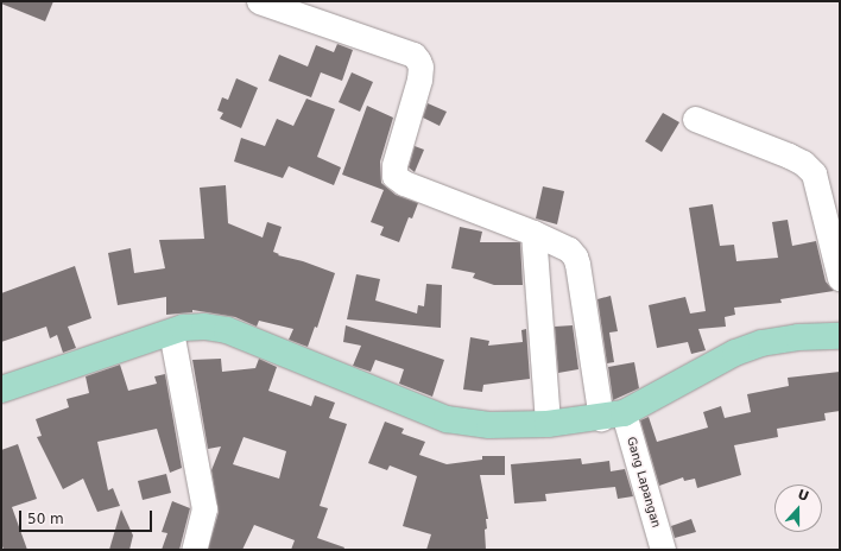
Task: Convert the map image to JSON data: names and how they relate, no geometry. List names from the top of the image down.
{
  "streets": {
    "street": ["Gang Lapangan"]
  },
  "scale_bar": "50 m",
  "north": "top"
}
